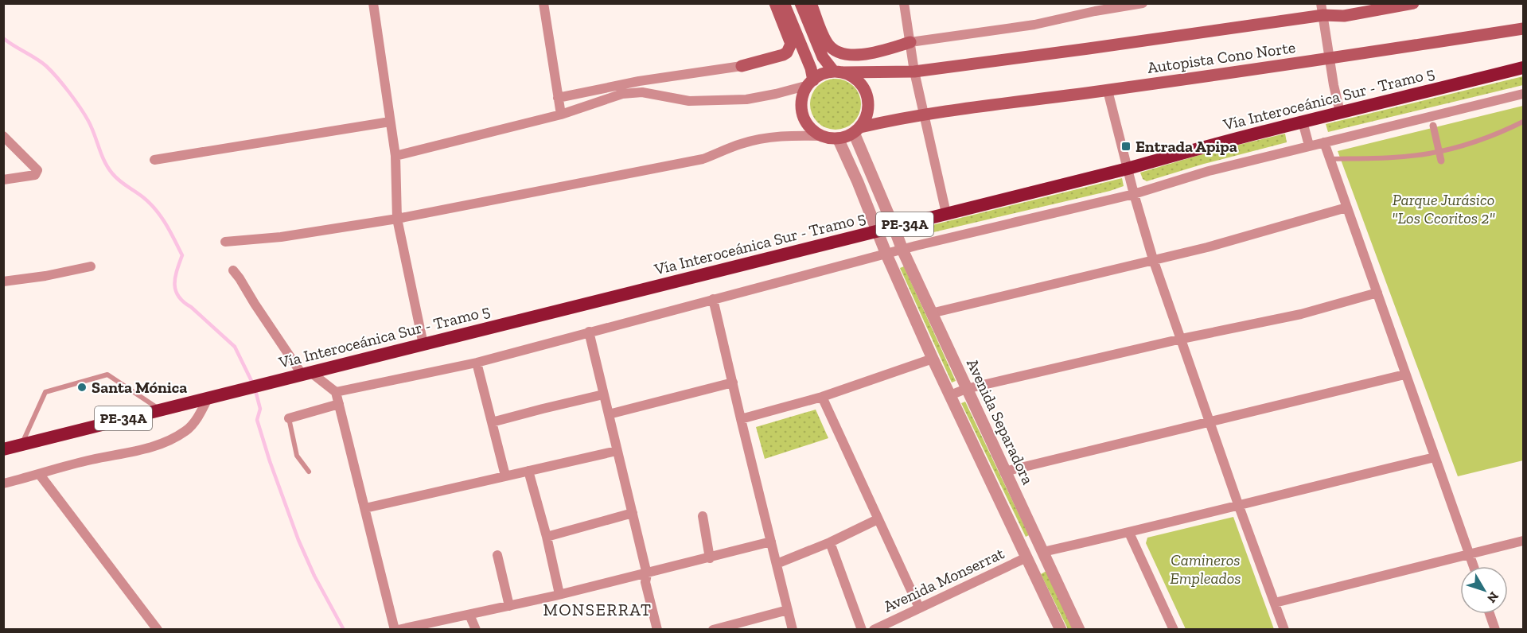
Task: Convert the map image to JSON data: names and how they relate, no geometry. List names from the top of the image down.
{
  "streets": {
    "highway": ["Vía Interoceánica Sur - Tramo 5", "PE-34A"],
    "main road": ["Autopista Cono Norte"],
    "street": ["Avenida Separadora", "Avenida Monserrat"]
  },
  "crossings": [
    ["Autopista Cono Norte", "Avenida Separadora"],
    ["Vía Interoceánica Sur - Tramo 5", "Avenida Separadora"]
  ],
  "districts": ["MONSERRAT"],
  "parks": ["Parque Jurásico \"Los Ccoritos 2\"", "Camineros Empleados"],
  "places": {
    "transit": ["Entrada Apipa"],
    "other": ["Santa Mónica"]
  },
  "north": "bottom right"
}
